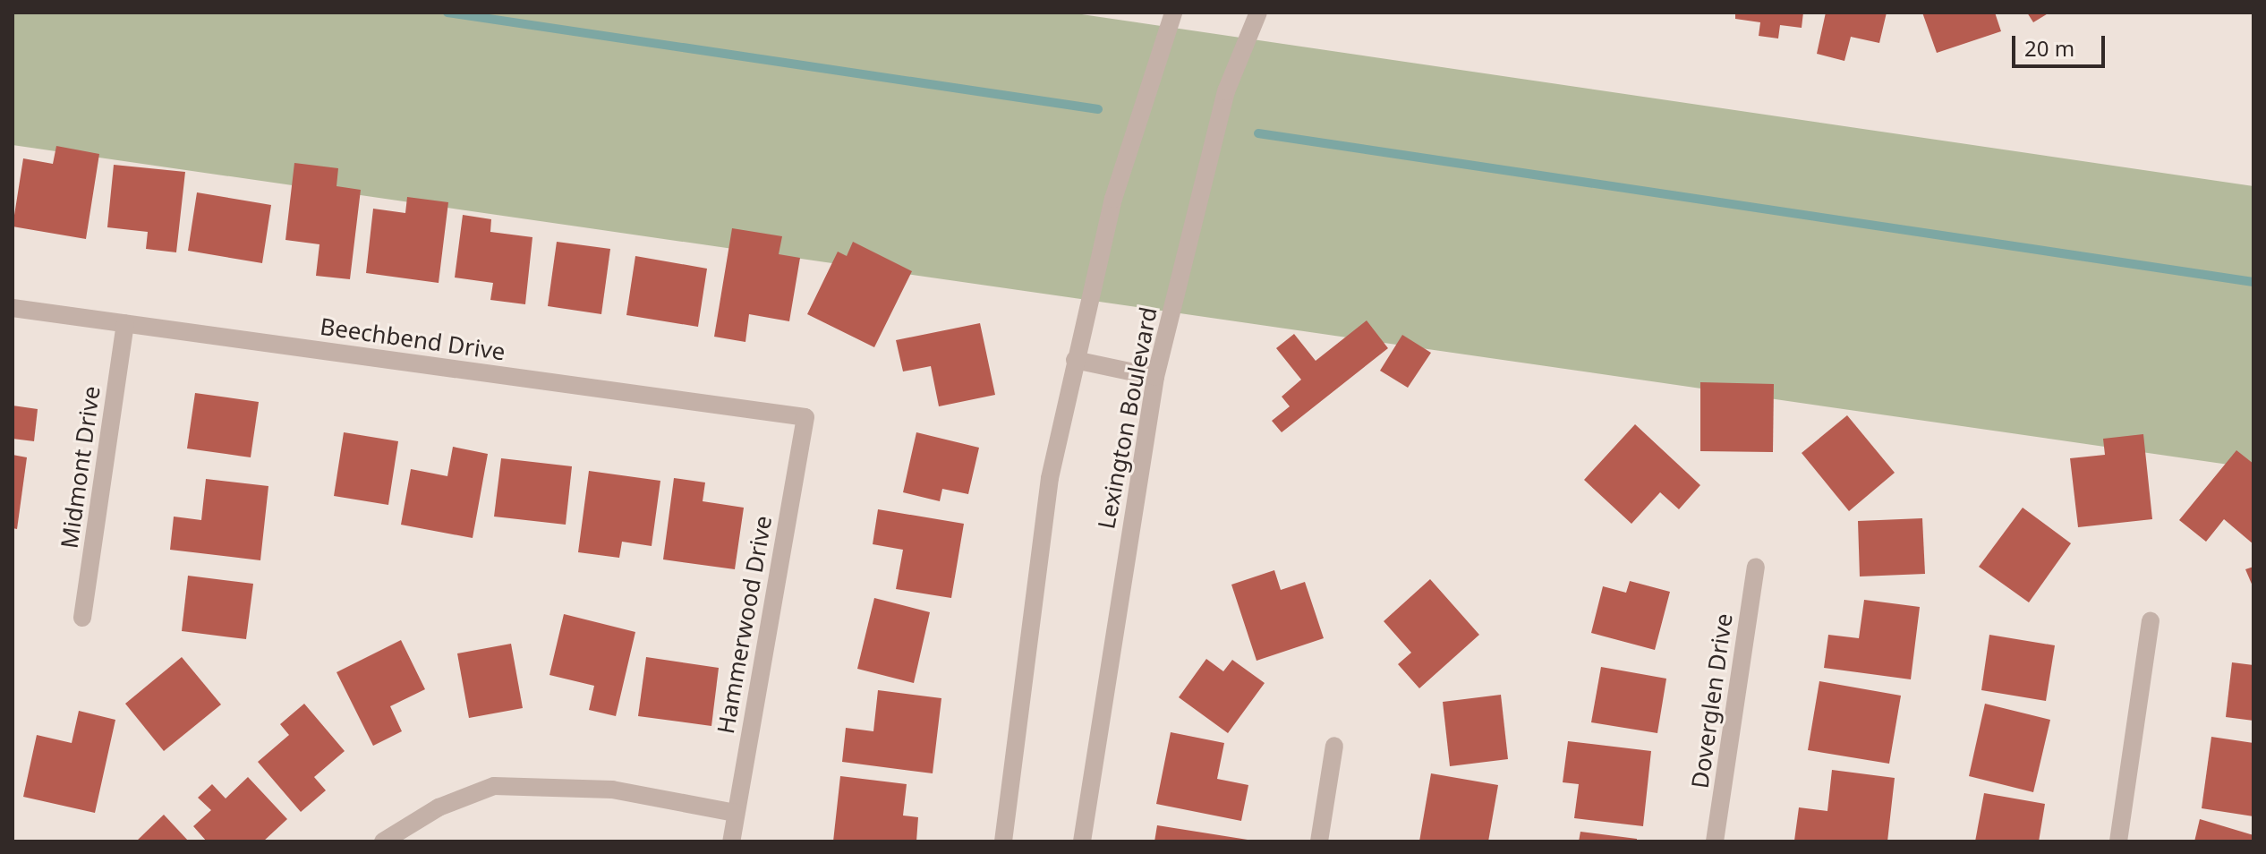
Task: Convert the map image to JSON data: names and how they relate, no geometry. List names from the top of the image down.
{
  "streets": {
    "street": [
      "Beechbend Drive",
      "Lexington Boulevard",
      "Midmont Drive",
      "Hammerwood Drive",
      "Doverglen Drive"
    ]
  },
  "crossings": [
    ["Beechbend Drive", "Midmont Drive"],
    ["Beechbend Drive", "Hammerwood Drive"]
  ],
  "scale_bar": "20 m"
}
